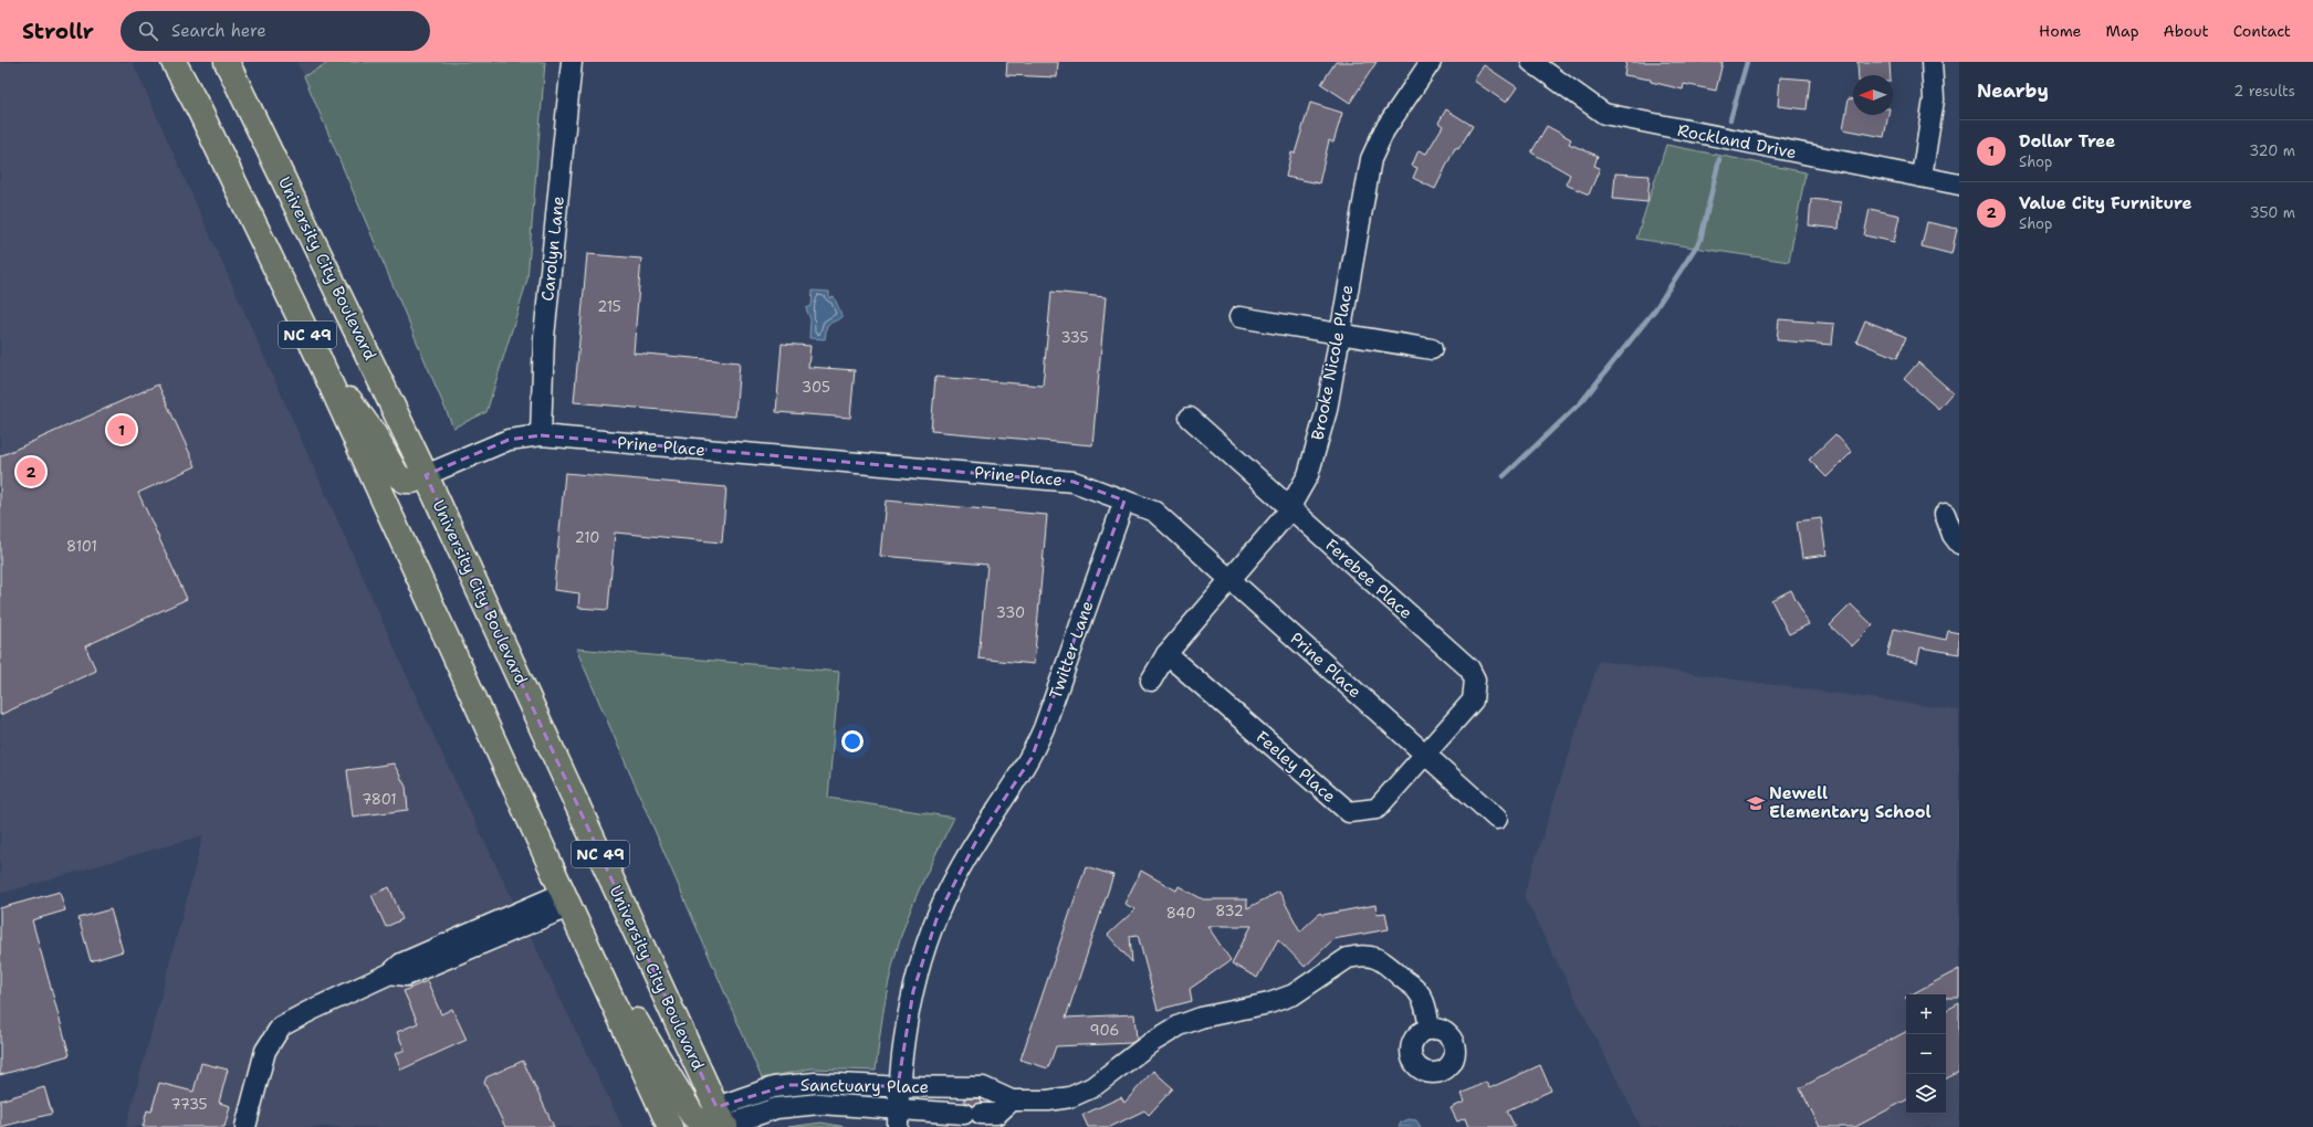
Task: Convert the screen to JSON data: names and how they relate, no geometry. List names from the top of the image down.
{
  "streets": {
    "main road": ["University City Boulevard", "NC 49"],
    "street": [
      "Rockland Drive",
      "Carolyn Lane",
      "Brooke Nicole Place",
      "Prine Place",
      "Ferebee Place",
      "Twitter Lane",
      "Feeley Place",
      "Sanctuary Place"
    ]
  },
  "crossings": [
    ["Carolyn Lane", "Prine Place"],
    ["University City Boulevard", "Prine Place"],
    ["University City Boulevard", "Sanctuary Place"],
    ["Brooke Nicole Place", "Prine Place"],
    ["Brooke Nicole Place", "Ferebee Place"],
    ["Brooke Nicole Place", "Feeley Place"],
    ["Prine Place", "Ferebee Place"],
    ["Prine Place", "Twitter Lane"],
    ["Prine Place", "Feeley Place"],
    ["Ferebee Place", "Feeley Place"],
    ["Twitter Lane", "Sanctuary Place"]
  ],
  "places": {
    "school or university": ["Newell Elementary School"]
  },
  "house_numbers": [
    "215",
    "335",
    "305",
    "210",
    "8101",
    "330",
    "7801",
    "832",
    "840",
    "906",
    "7735"
  ],
  "north": "left",
  "page": {
    "header": "Strollr",
    "search": "Search here",
    "nav": [
      "Home",
      "Map",
      "About",
      "Contact"
    ],
    "heading": ["Nearby", "2 results"],
    "list": [
      {
        "mark": "1",
        "name": "Dollar Tree",
        "note": "Shop",
        "value": "320 m"
      },
      {
        "mark": "2",
        "name": "Value City Furniture",
        "note": "Shop",
        "value": "350 m"
      }
    ],
    "pins": ["1", "2"],
    "map_buttons": ["+", "−"]
  }
}
